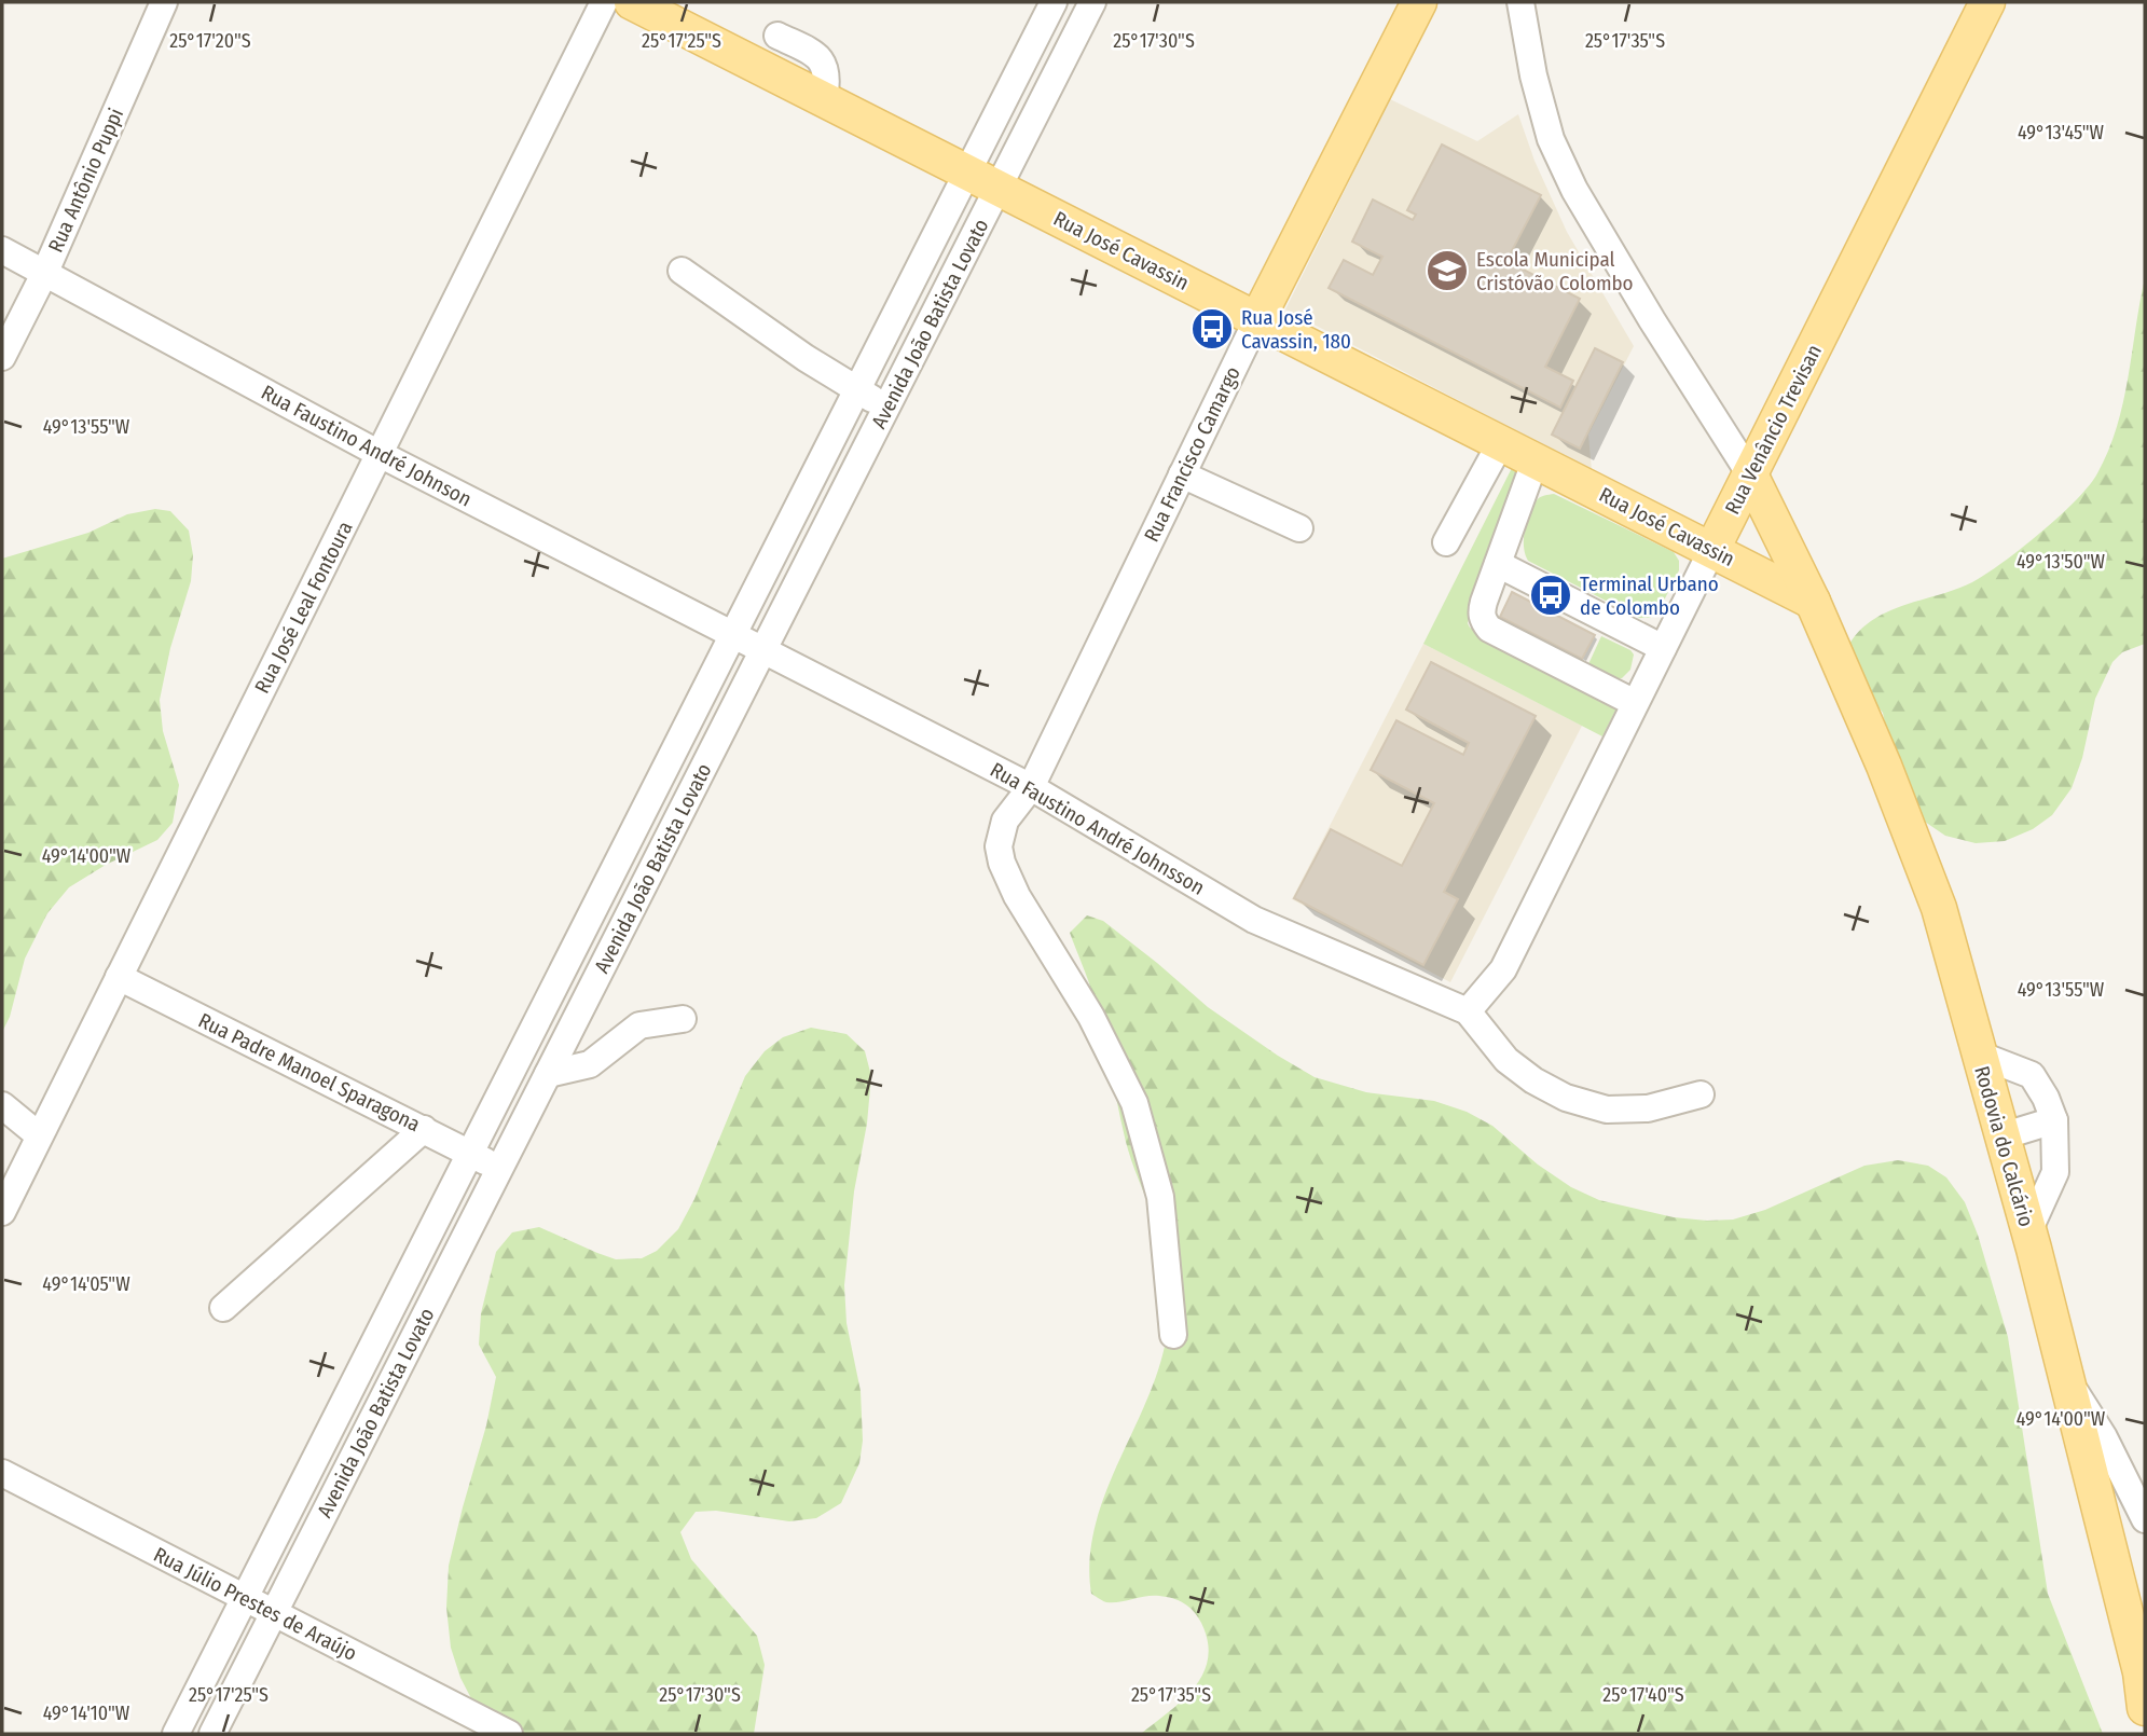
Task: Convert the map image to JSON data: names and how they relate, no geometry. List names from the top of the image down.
{
  "streets": {
    "main road": [
      "Rua José Cavassin",
      "Rua Venâncio Trevisan",
      "Rua Francisco Camargo",
      "Rodovia do Calcário"
    ],
    "street": [
      "Rua Antônio Puppi",
      "Avenida João Batista Lovato",
      "Rua Faustino André Johnson",
      "Rua José Leal Fontoura",
      "Rua Faustino André Johnsson",
      "Rua Padre Manoel Sparagona",
      "Rua Júlio Prestes de Araújo"
    ]
  },
  "crossings": [
    ["Rua Antônio Puppi", "Rua Faustino André Johnson"],
    ["Rua José Cavassin", "Avenida João Batista Lovato"],
    ["Rua José Cavassin", "Rua Venâncio Trevisan"],
    ["Rua José Cavassin", "Rua Francisco Camargo"],
    ["Rua José Cavassin", "Rodovia do Calcário"],
    ["Avenida João Batista Lovato", "Rua Faustino André Johnson"],
    ["Avenida João Batista Lovato", "Rua Faustino André Johnsson"],
    ["Avenida João Batista Lovato", "Rua Padre Manoel Sparagona"],
    ["Avenida João Batista Lovato", "Rua Júlio Prestes de Araújo"],
    ["Rua Venâncio Trevisan", "Rua Faustino André Johnsson"],
    ["Rua Venâncio Trevisan", "Rodovia do Calcário"],
    ["Rua Faustino André Johnson", "Rua José Leal Fontoura"],
    ["Rua Faustino André Johnson", "Rua Faustino André Johnsson"],
    ["Rua Francisco Camargo", "Rua Faustino André Johnsson"],
    ["Rua José Leal Fontoura", "Rua Padre Manoel Sparagona"]
  ],
  "places": {
    "school or university": ["Escola Municipal Cristóvão Colombo"],
    "bus stop": ["Rua José Cavassin, 180", "Terminal Urbano de Colombo"]
  },
  "coordinates": [
    "25°17'20\"S",
    "25°17'25\"S",
    "25°17'30\"S",
    "25°17'35\"S",
    "49°13'45\"W",
    "49°13'55\"W",
    "49°13'50\"W",
    "49°14'00\"W",
    "49°14'05\"W",
    "25°17'40\"S",
    "49°14'10\"W"
  ]
}
